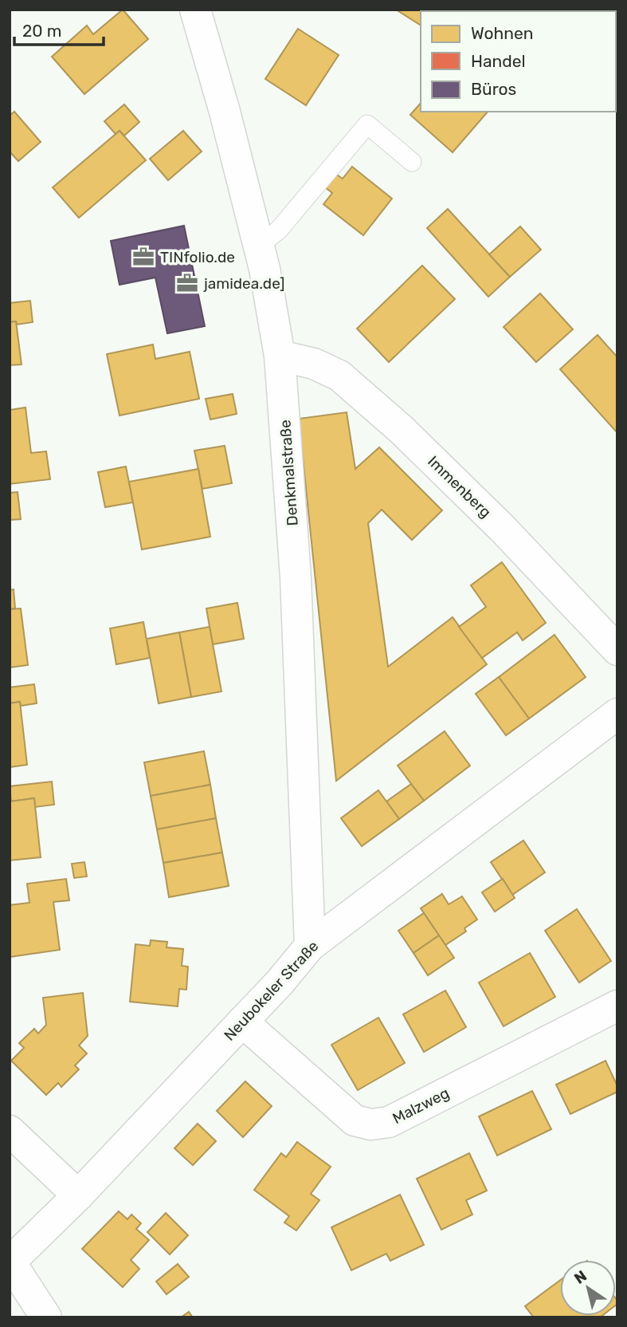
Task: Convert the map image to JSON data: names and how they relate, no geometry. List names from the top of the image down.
{
  "streets": {
    "street": [
      "Denkmalstraße",
      "Immenberg",
      "Neubokeler Straße",
      "Malzweg"
    ]
  },
  "crossings": [
    ["Denkmalstraße", "Immenberg"],
    ["Denkmalstraße", "Neubokeler Straße"],
    ["Neubokeler Straße", "Malzweg"]
  ],
  "places": {
    "office": ["TINfolio.de", "jamidea.de]"]
  },
  "legend": ["Wohnen", "Handel", "Büros"],
  "scale_bar": "20 m",
  "north": "top left"
}
